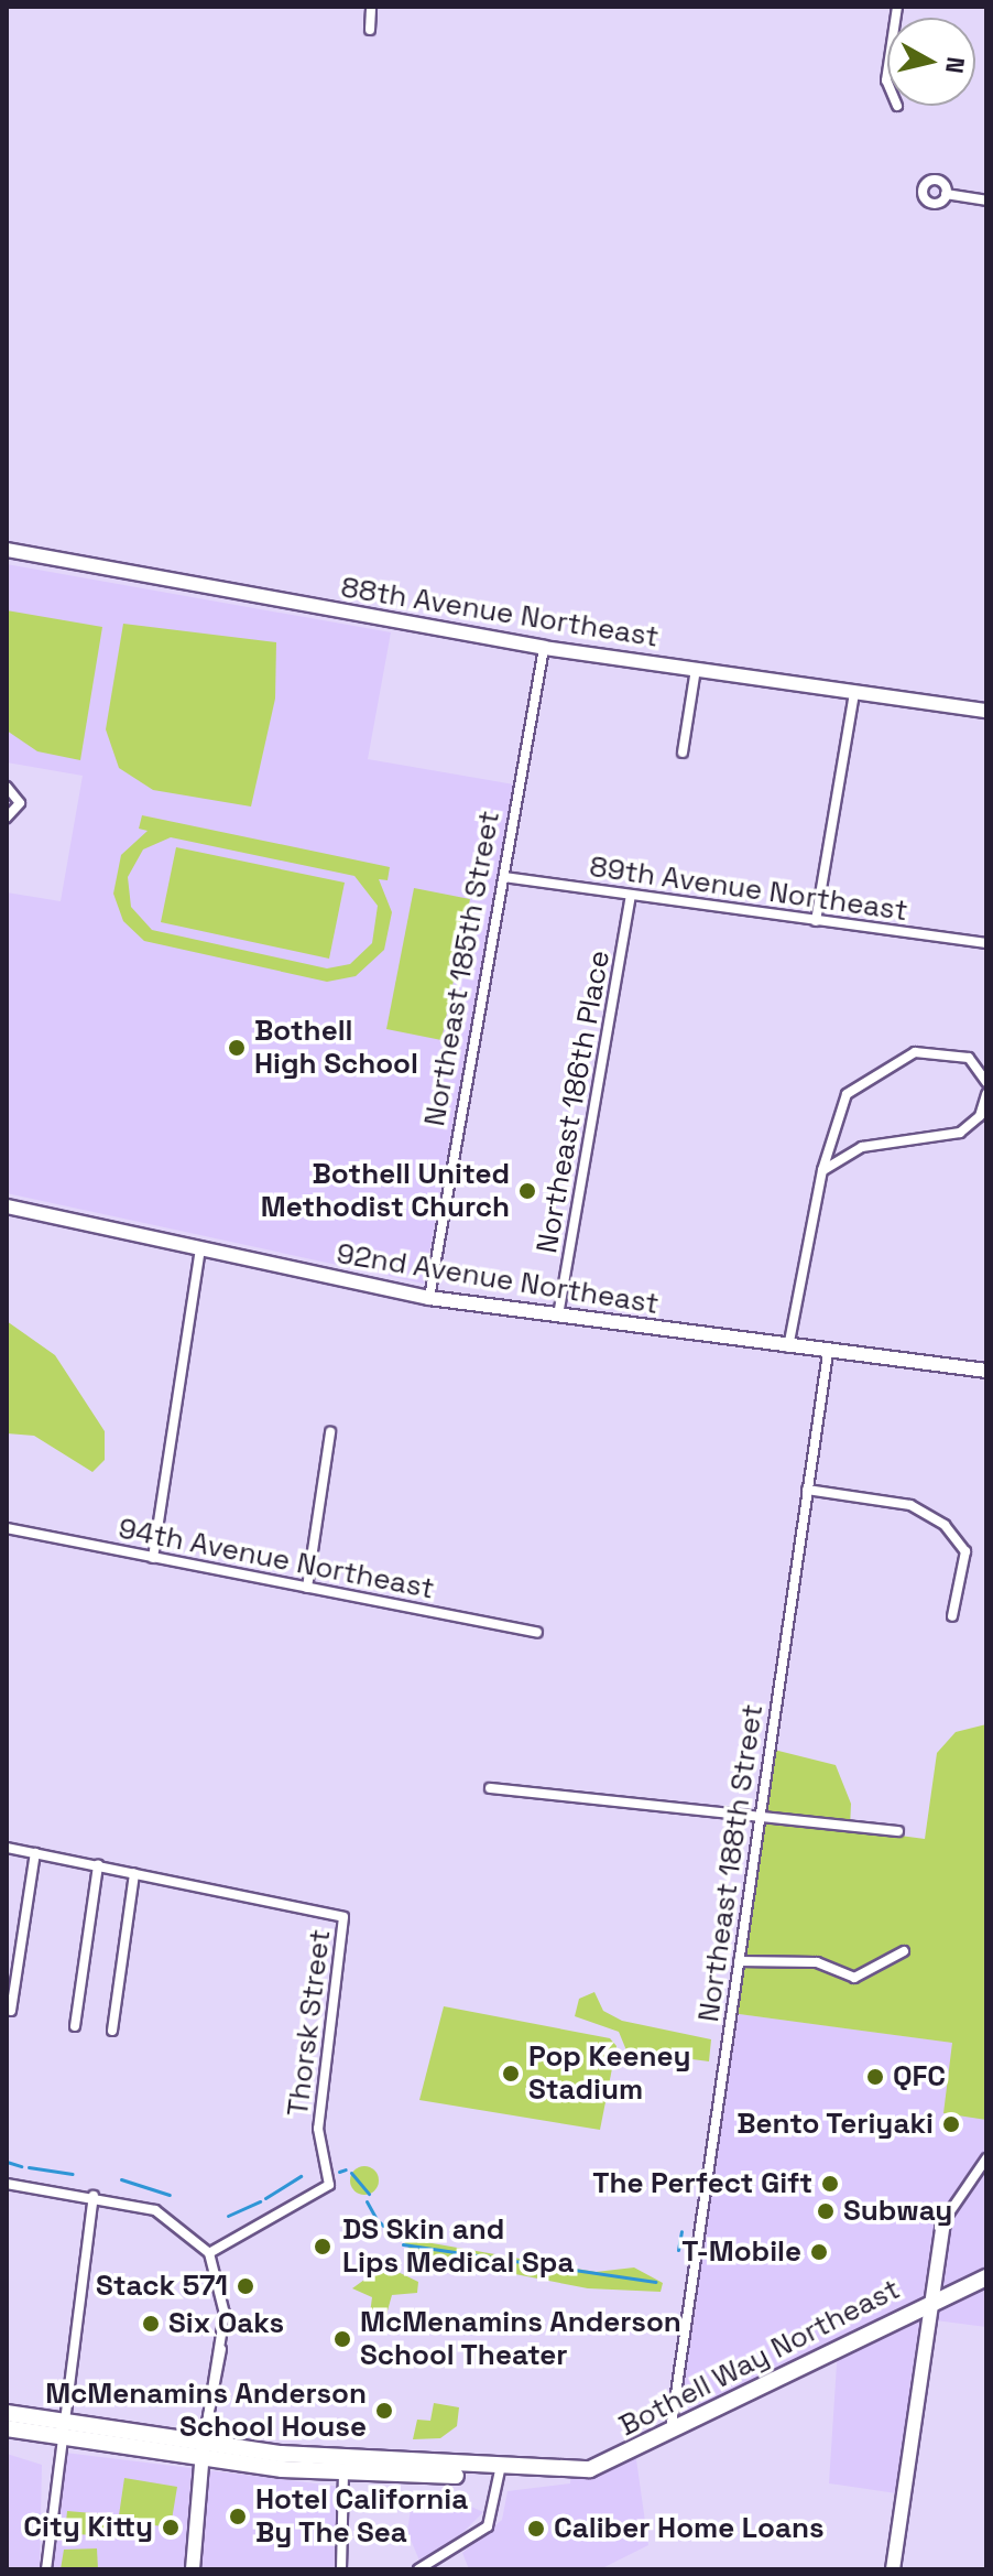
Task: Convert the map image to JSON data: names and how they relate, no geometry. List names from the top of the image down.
{
  "streets": {
    "main road": ["Bothell Way Northeast"],
    "street": [
      "88th Avenue Northeast",
      "89th Avenue Northeast",
      "Northeast 185th Street",
      "Northeast 186th Place",
      "92nd Avenue Northeast",
      "94th Avenue Northeast",
      "Northeast 188th Street",
      "Thorsk Street"
    ]
  },
  "crossings": [
    ["88th Avenue Northeast", "Northeast 185th Street"],
    ["89th Avenue Northeast", "Northeast 185th Street"],
    ["89th Avenue Northeast", "Northeast 186th Place"],
    ["Northeast 185th Street", "92nd Avenue Northeast"],
    ["Northeast 186th Place", "92nd Avenue Northeast"],
    ["92nd Avenue Northeast", "Northeast 188th Street"],
    ["Northeast 188th Street", "Bothell Way Northeast"]
  ],
  "places": [
    "Bothell High School",
    "Bothell United Methodist Church",
    "Pop Keeney Stadium",
    "QFC",
    "Bento Teriyaki",
    "The Perfect Gift",
    "Subway",
    "DS Skin and Lips Medical Spa",
    "T-Mobile",
    "Stack 571",
    "Six Oaks",
    "McMenamins Anderson School Theater",
    "McMenamins Anderson School House",
    "Hotel California By The Sea",
    "City Kitty",
    "Caliber Home Loans"
  ],
  "north": "right"
}
